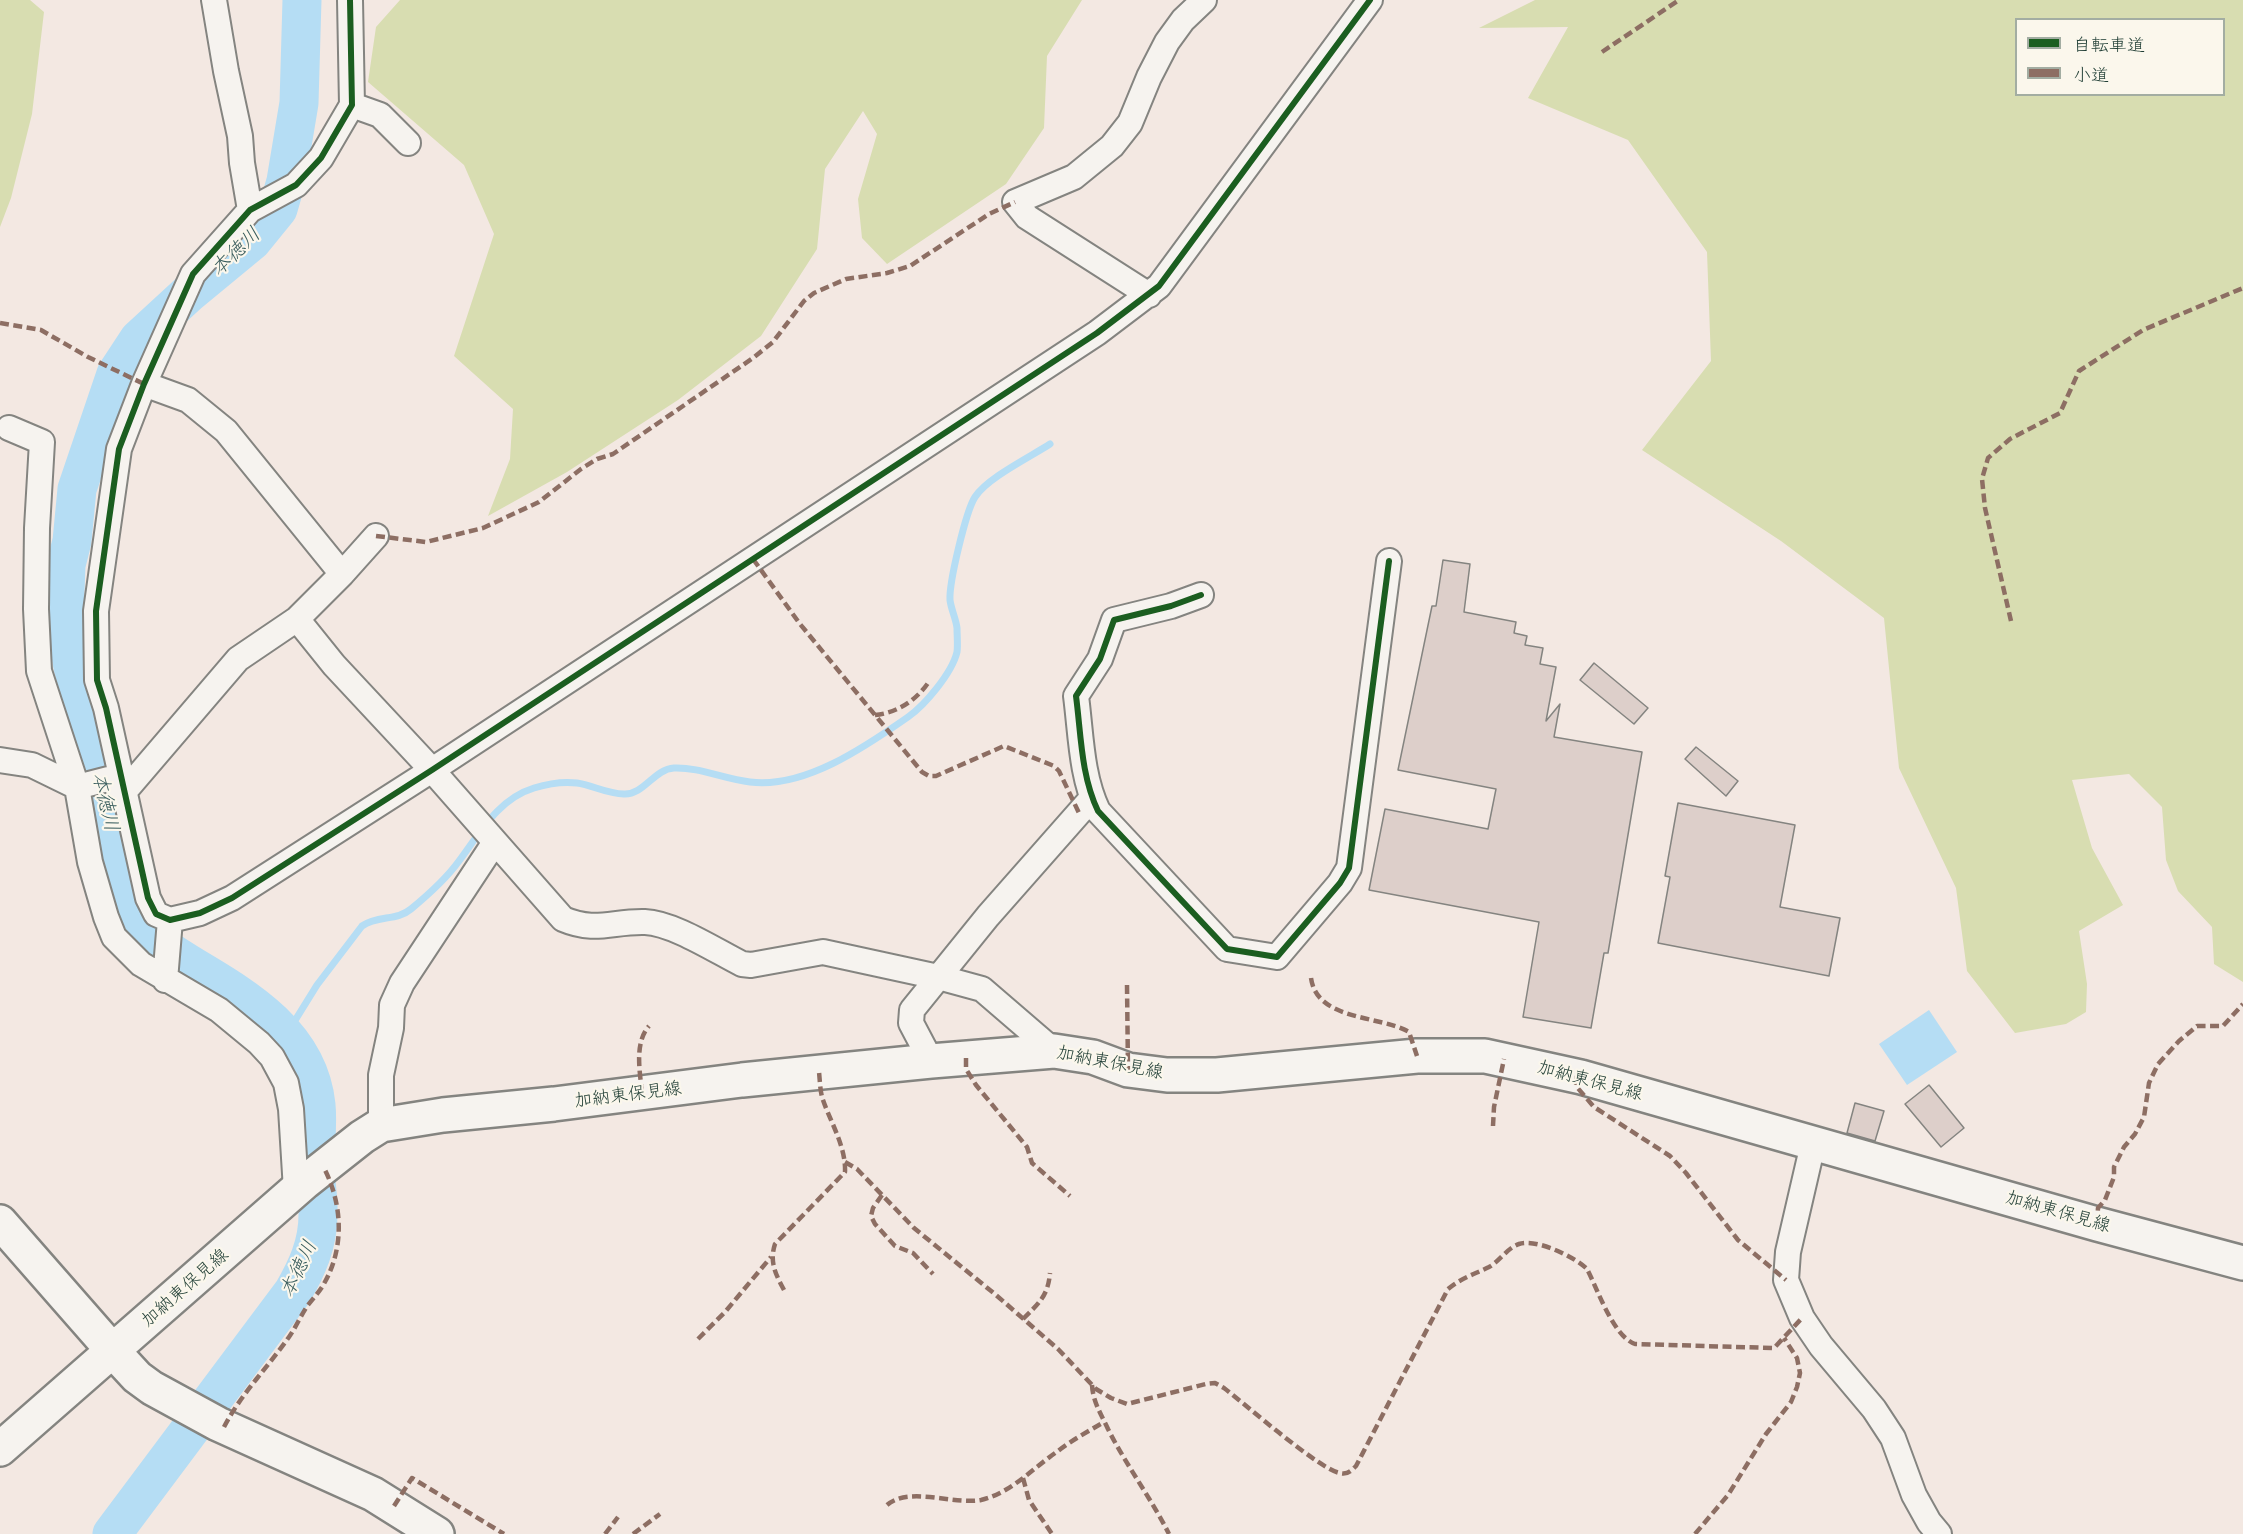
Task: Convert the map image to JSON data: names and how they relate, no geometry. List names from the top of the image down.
{
  "streets": {
    "main road": ["加納東保見線"]
  },
  "water": ["本徳川"],
  "legend": ["自転車道", "小道"]
}
